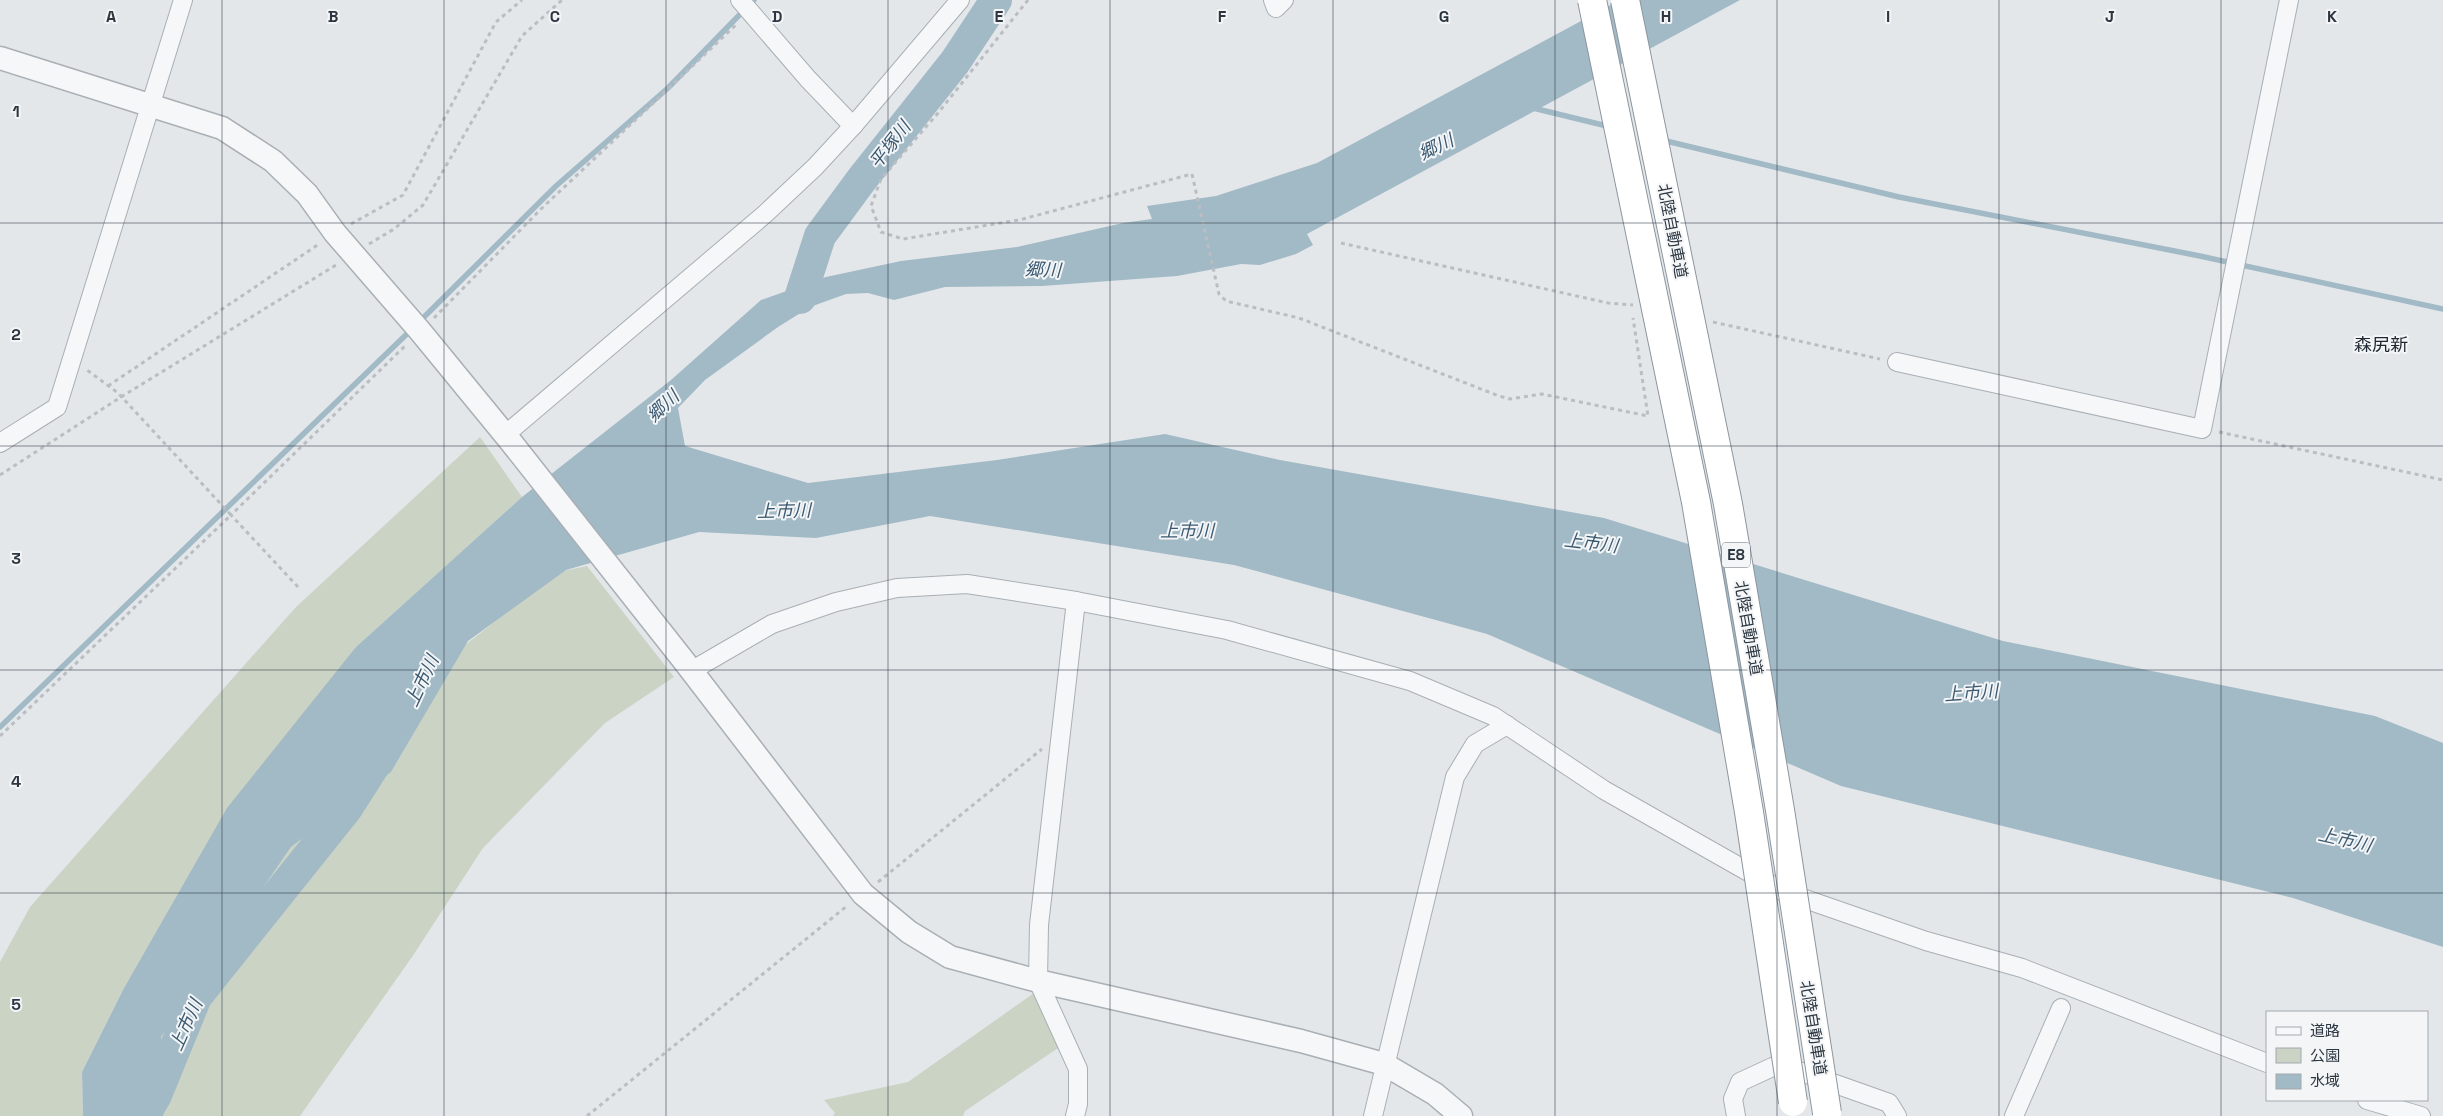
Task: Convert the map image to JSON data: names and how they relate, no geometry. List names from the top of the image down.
{
  "streets": {
    "highway": ["北陸自動車道", "E8"]
  },
  "districts": ["森尻新"],
  "water": ["平塚川", "郷川", "上市川"],
  "legend": ["道路", "公園", "水域"],
  "grid": {
    "columns": [
      "A",
      "B",
      "C",
      "D",
      "E",
      "F",
      "G",
      "H",
      "I",
      "J",
      "K"
    ],
    "rows": [
      "1",
      "2",
      "3",
      "4",
      "5"
    ]
  }
}
